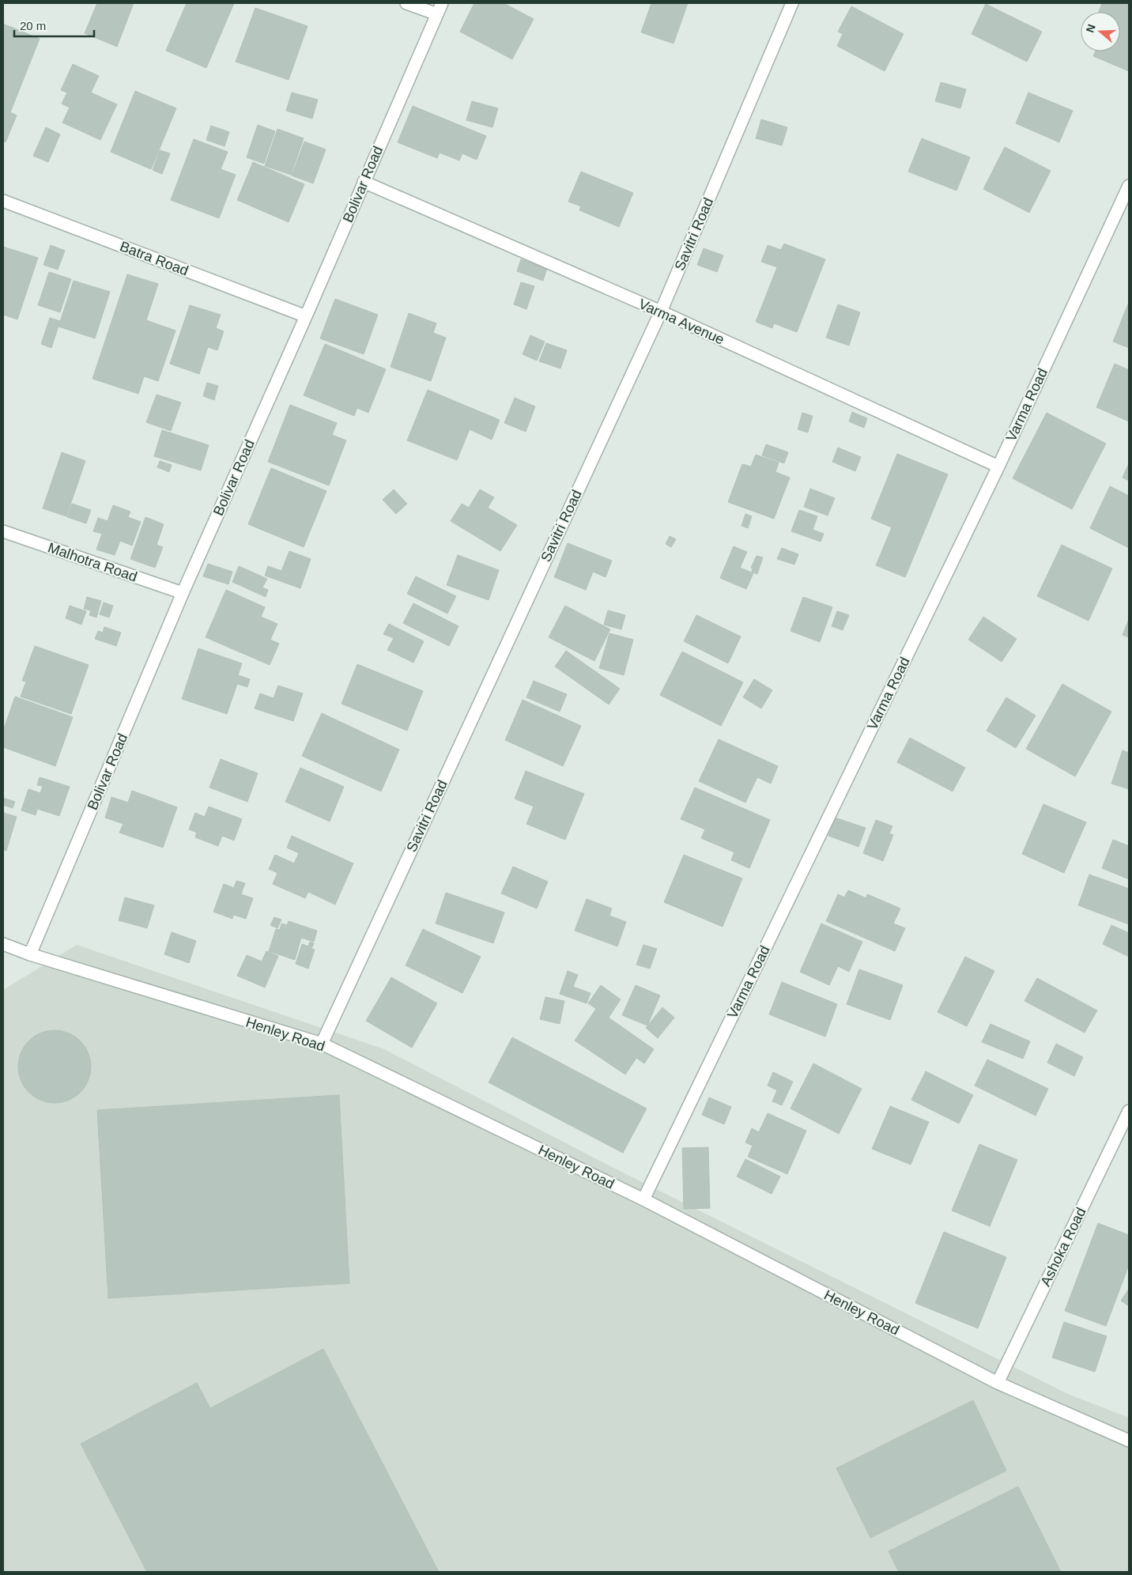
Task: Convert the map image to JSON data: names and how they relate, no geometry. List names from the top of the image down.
{
  "streets": {
    "street": [
      "Bolivar Road",
      "Savitri Road",
      "Batra Road",
      "Varma Avenue",
      "Varma Road",
      "Malhotra Road",
      "Henley Road",
      "Ashoka Road"
    ]
  },
  "crossings": [
    ["Bolivar Road", "Batra Road"],
    ["Bolivar Road", "Varma Avenue"],
    ["Bolivar Road", "Malhotra Road"],
    ["Bolivar Road", "Henley Road"],
    ["Savitri Road", "Varma Avenue"],
    ["Savitri Road", "Henley Road"],
    ["Varma Avenue", "Varma Road"],
    ["Varma Road", "Henley Road"],
    ["Henley Road", "Ashoka Road"]
  ],
  "scale_bar": "20 m",
  "north": "left"
}
